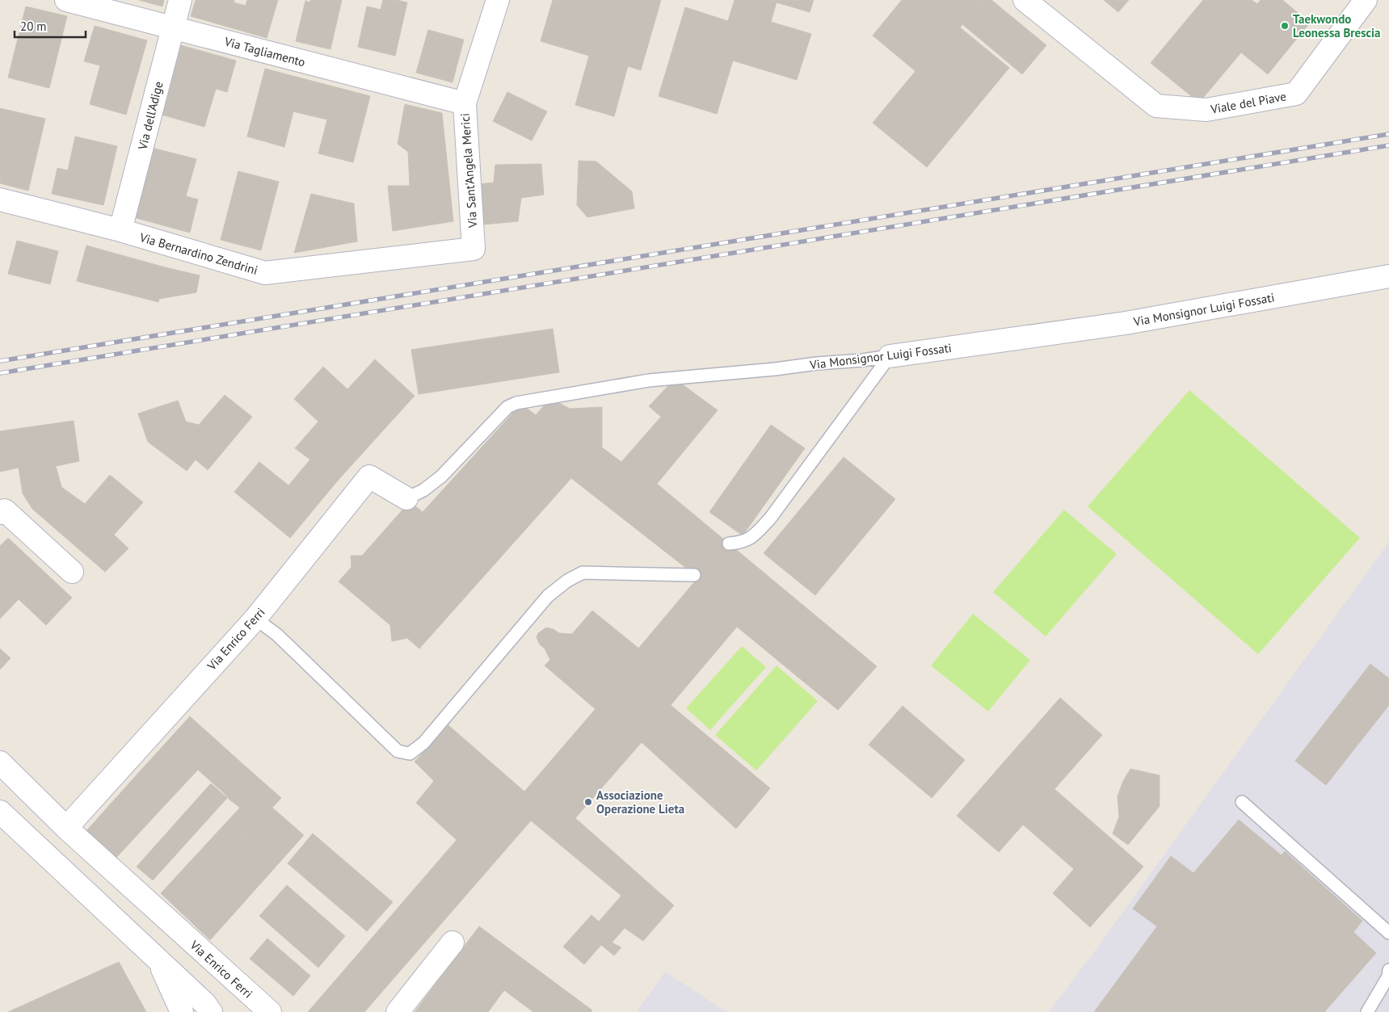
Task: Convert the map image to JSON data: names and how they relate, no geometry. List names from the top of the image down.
{
  "streets": {
    "street": [
      "Via Tagliamento",
      "Viale del Piave",
      "Via dell'Adige",
      "Via Sant'Angela Merici",
      "Via Bernardino Zendrini",
      "Via Monsignor Luigi Fossati",
      "Via Enrico Ferri"
    ]
  },
  "crossings": [
    ["Via Tagliamento", "Via dell'Adige"],
    ["Via Tagliamento", "Via Sant'Angela Merici"],
    ["Via dell'Adige", "Via Bernardino Zendrini"],
    ["Via Sant'Angela Merici", "Via Bernardino Zendrini"],
    ["Via Monsignor Luigi Fossati", "Via Enrico Ferri"]
  ],
  "places": ["Taekwondo Leonessa Brescia", "Associazione Operazione Lieta"],
  "scale_bar": "20 m"
}
